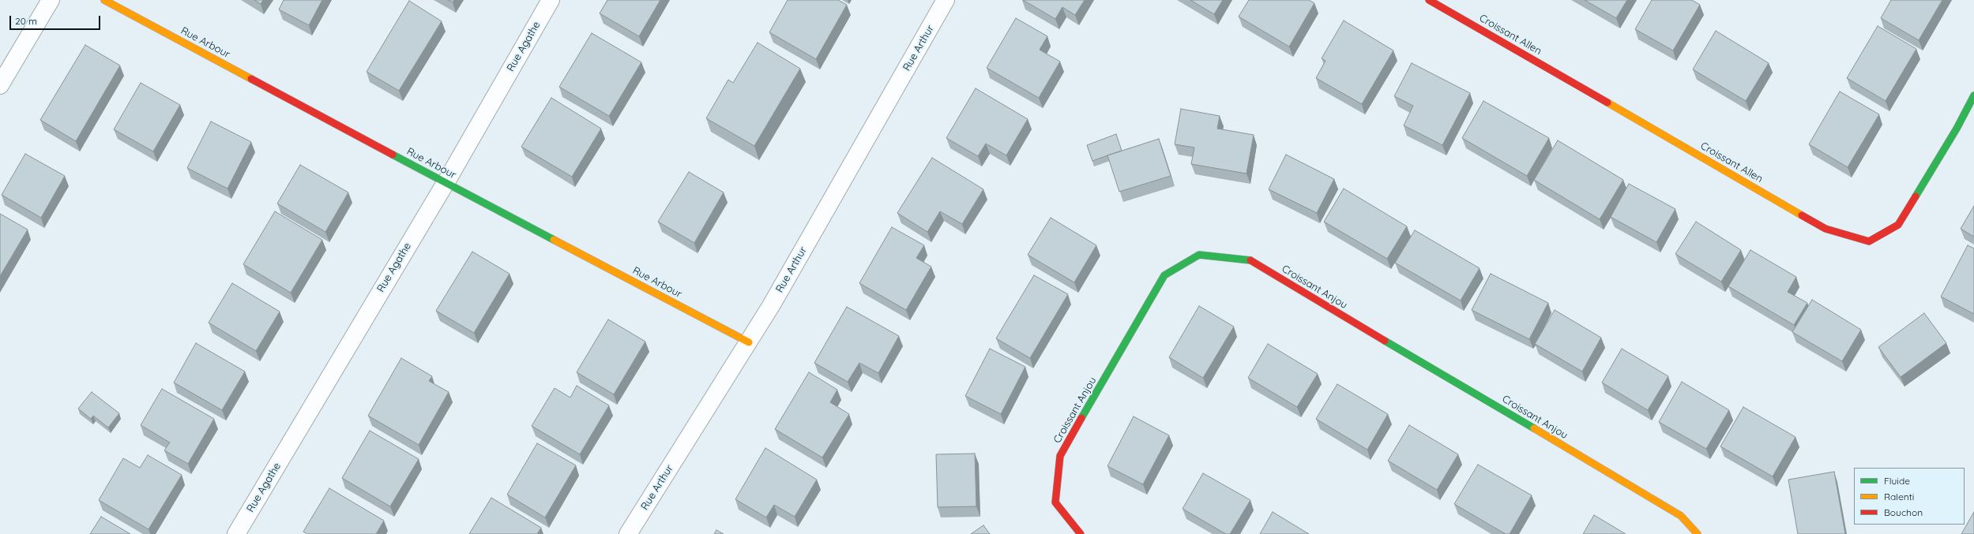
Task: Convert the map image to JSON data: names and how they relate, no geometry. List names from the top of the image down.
{
  "streets": {
    "street": [
      "Croissant Allen",
      "Rue Arbour",
      "Rue Agathe",
      "Rue Arthur",
      "Croissant Anjou"
    ]
  },
  "crossings": [
    ["Rue Arbour", "Rue Agathe"],
    ["Rue Arbour", "Rue Arthur"]
  ],
  "legend": ["Fluide", "Ralenti", "Bouchon"],
  "scale_bar": "20 m"
}
